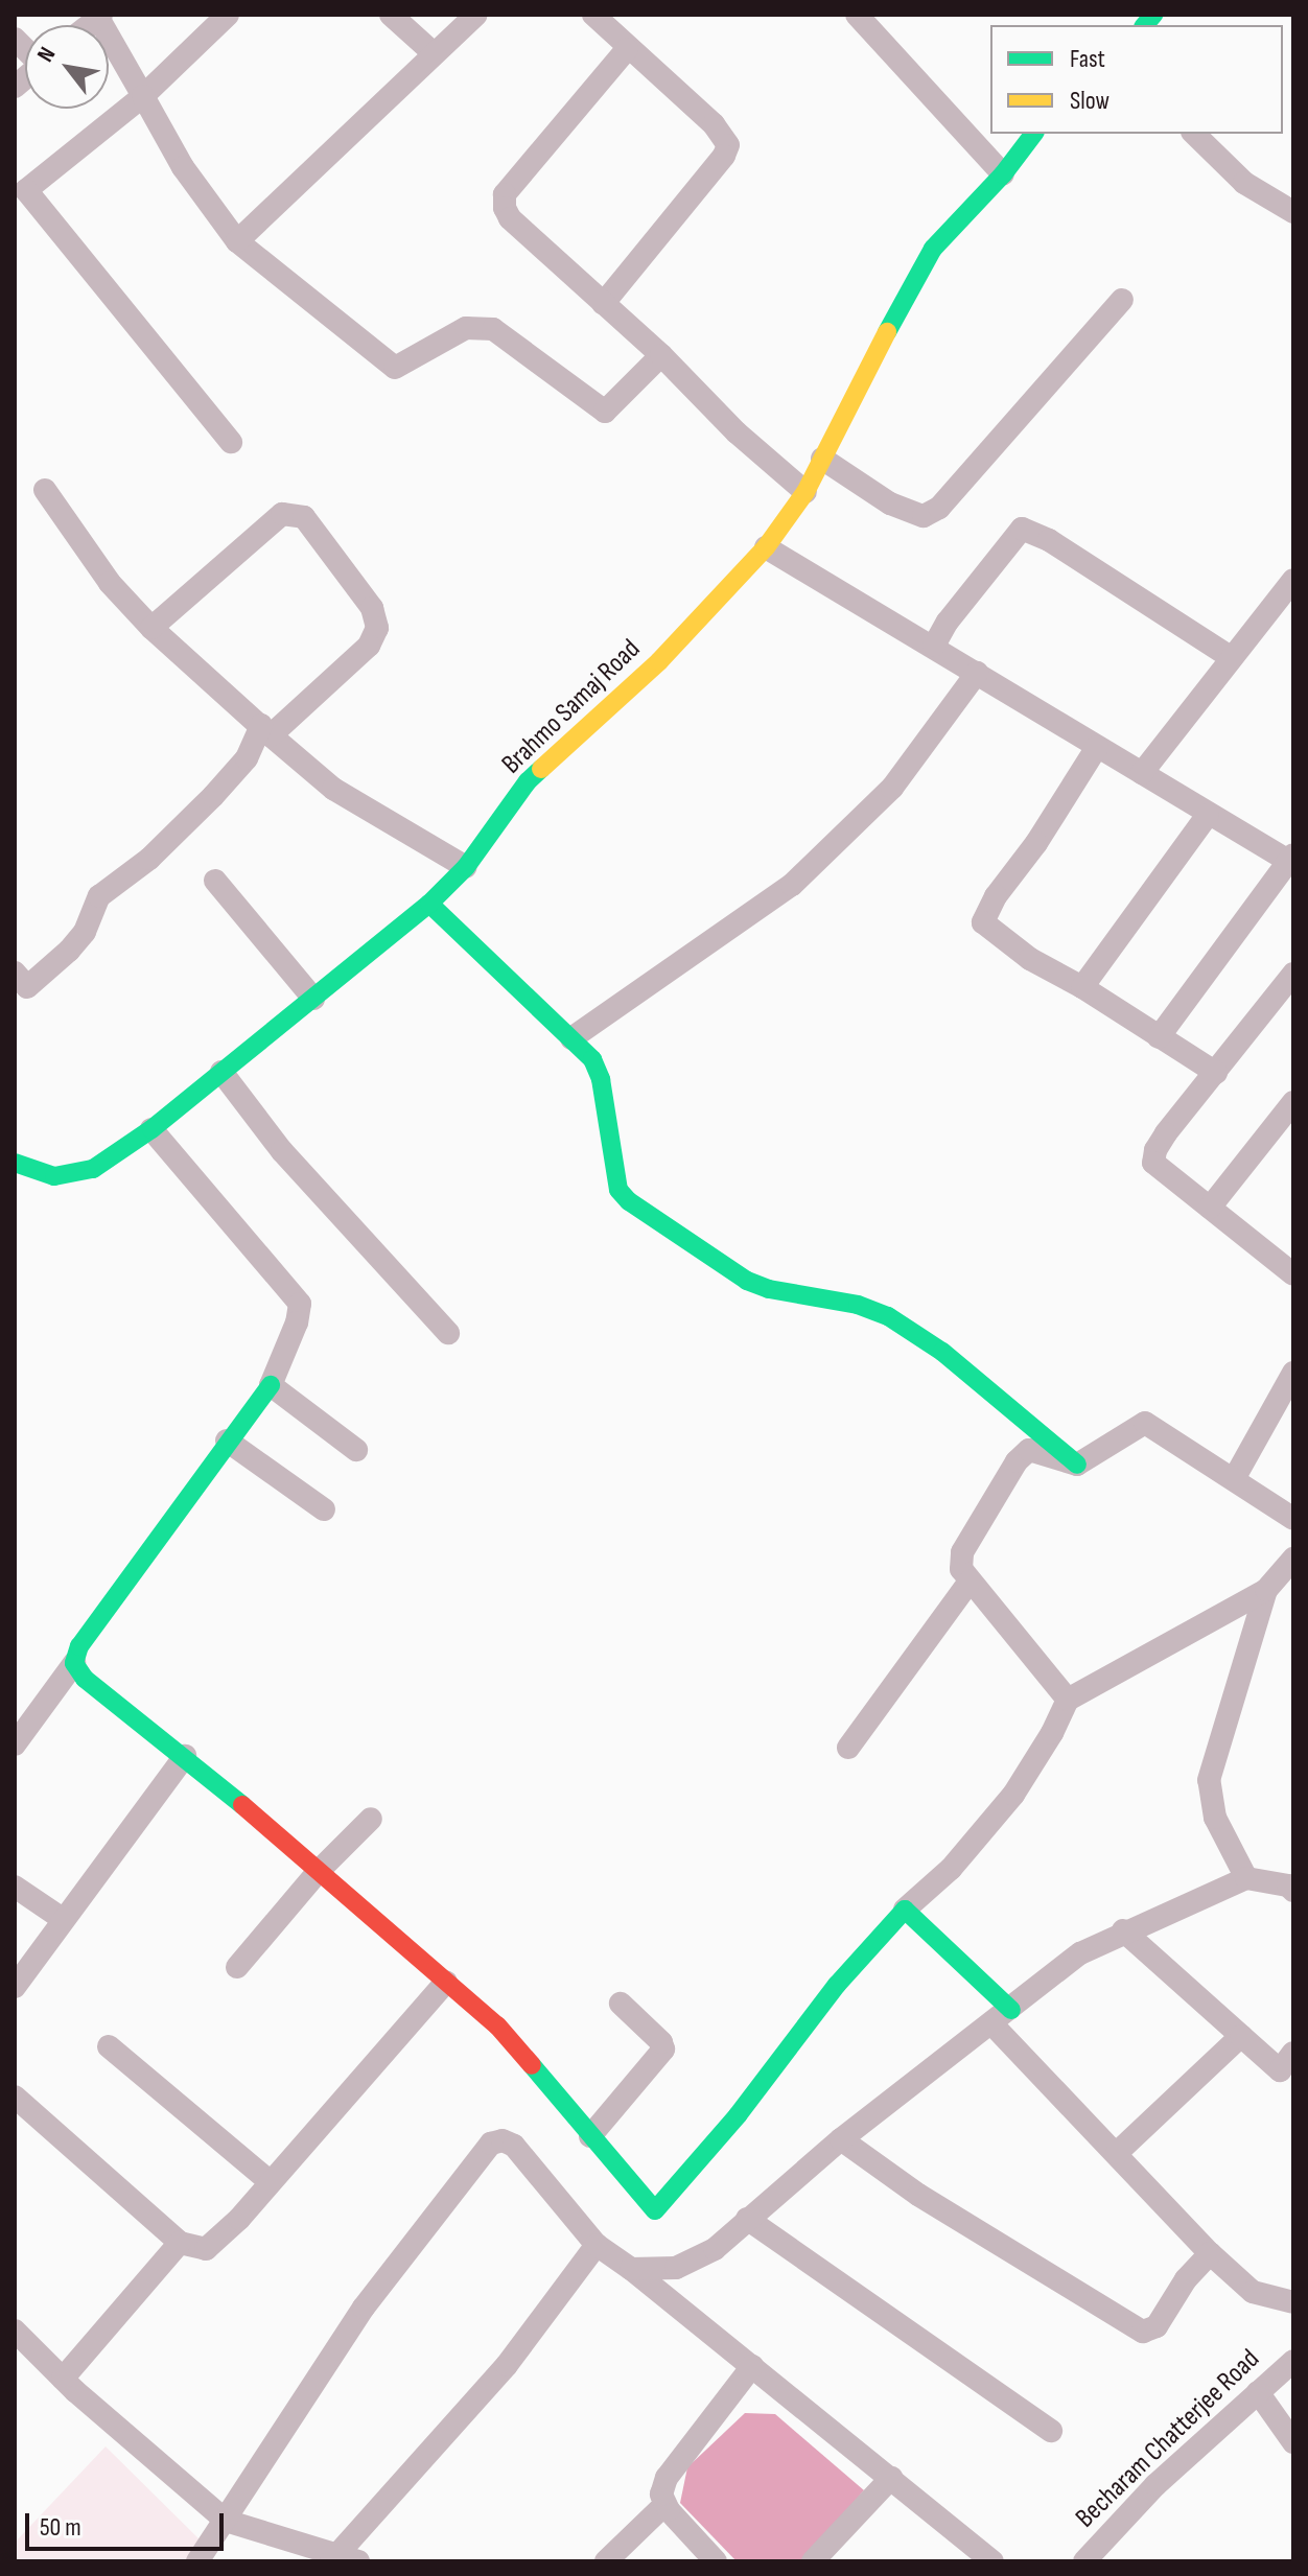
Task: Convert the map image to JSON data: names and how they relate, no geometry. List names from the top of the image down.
{
  "streets": {
    "street": ["Brahmo Samaj Road", "Becharam Chatterjee Road"]
  },
  "legend": ["Fast", "Slow"],
  "scale_bar": "50 m",
  "north": "top left"
}
